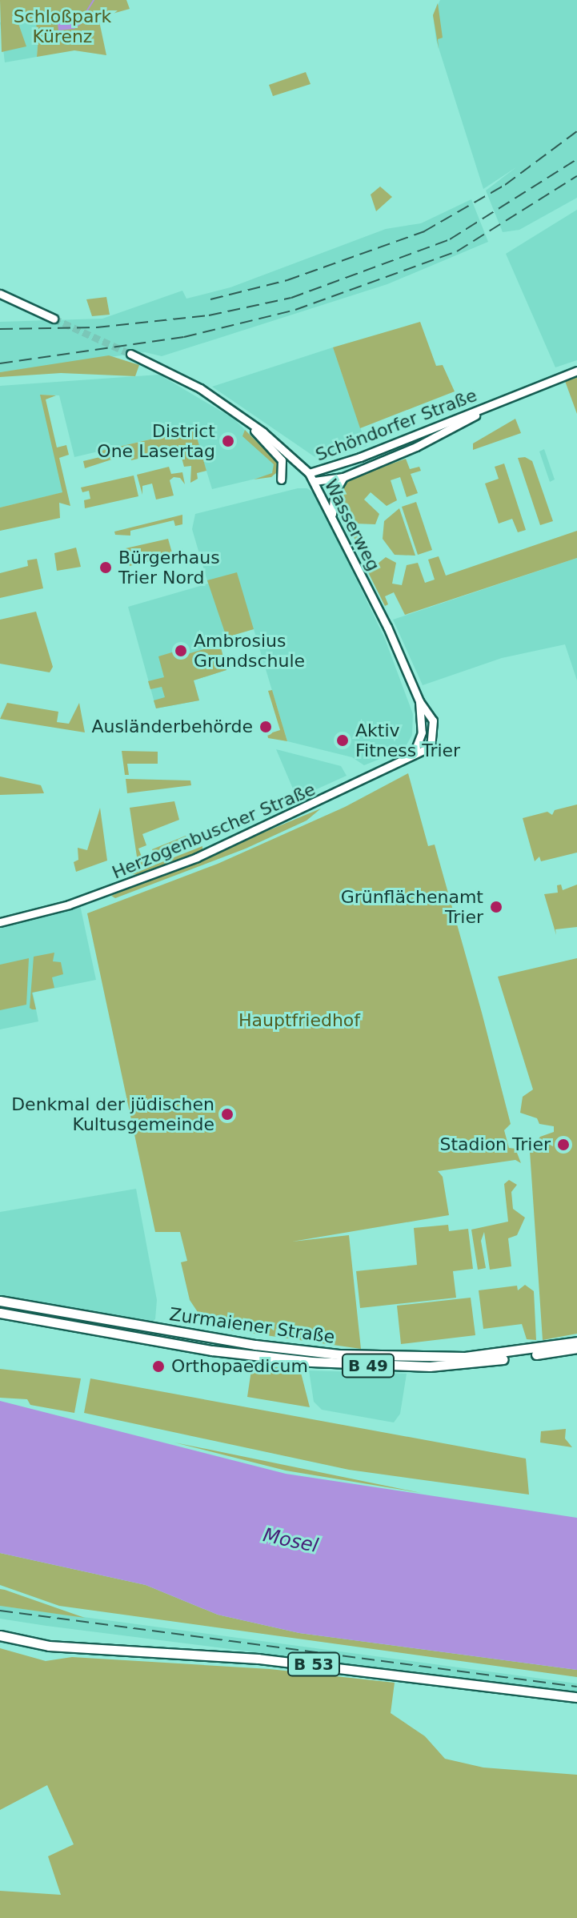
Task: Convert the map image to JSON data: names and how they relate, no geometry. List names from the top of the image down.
{
  "streets": {
    "main road": [
      "Schöndorfer Straße",
      "Wasserweg",
      "Herzogenbuscher Straße",
      "Zurmaiener Straße",
      "B 49",
      "B 53"
    ]
  },
  "crossings": [
    ["Schöndorfer Straße", "Wasserweg"],
    ["Wasserweg", "Herzogenbuscher Straße"]
  ],
  "water": ["Mosel"],
  "parks": ["Schloßpark Kürenz", "Hauptfriedhof"],
  "places": [
    "District One Lasertag",
    "Bürgerhaus Trier Nord",
    "Ambrosius Grundschule",
    "Ausländerbehörde",
    "Aktiv Fitness Trier",
    "Grünflächenamt Trier",
    "Denkmal der jüdischen Kultusgemeinde",
    "Stadion Trier",
    "Orthopaedicum"
  ]
}
